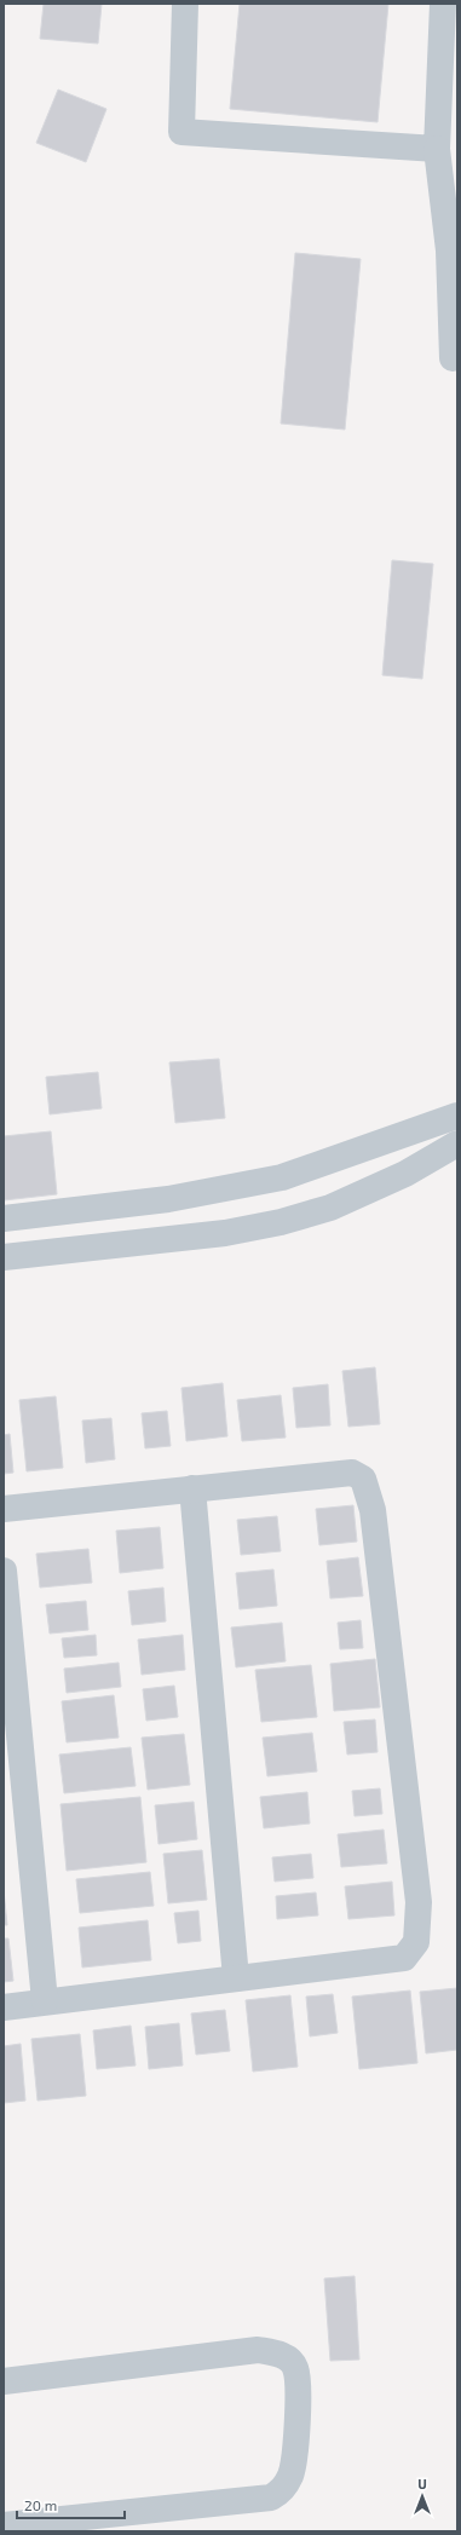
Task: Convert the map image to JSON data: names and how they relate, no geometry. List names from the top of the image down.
{
  "scale_bar": "20 m",
  "north": "top"
}
